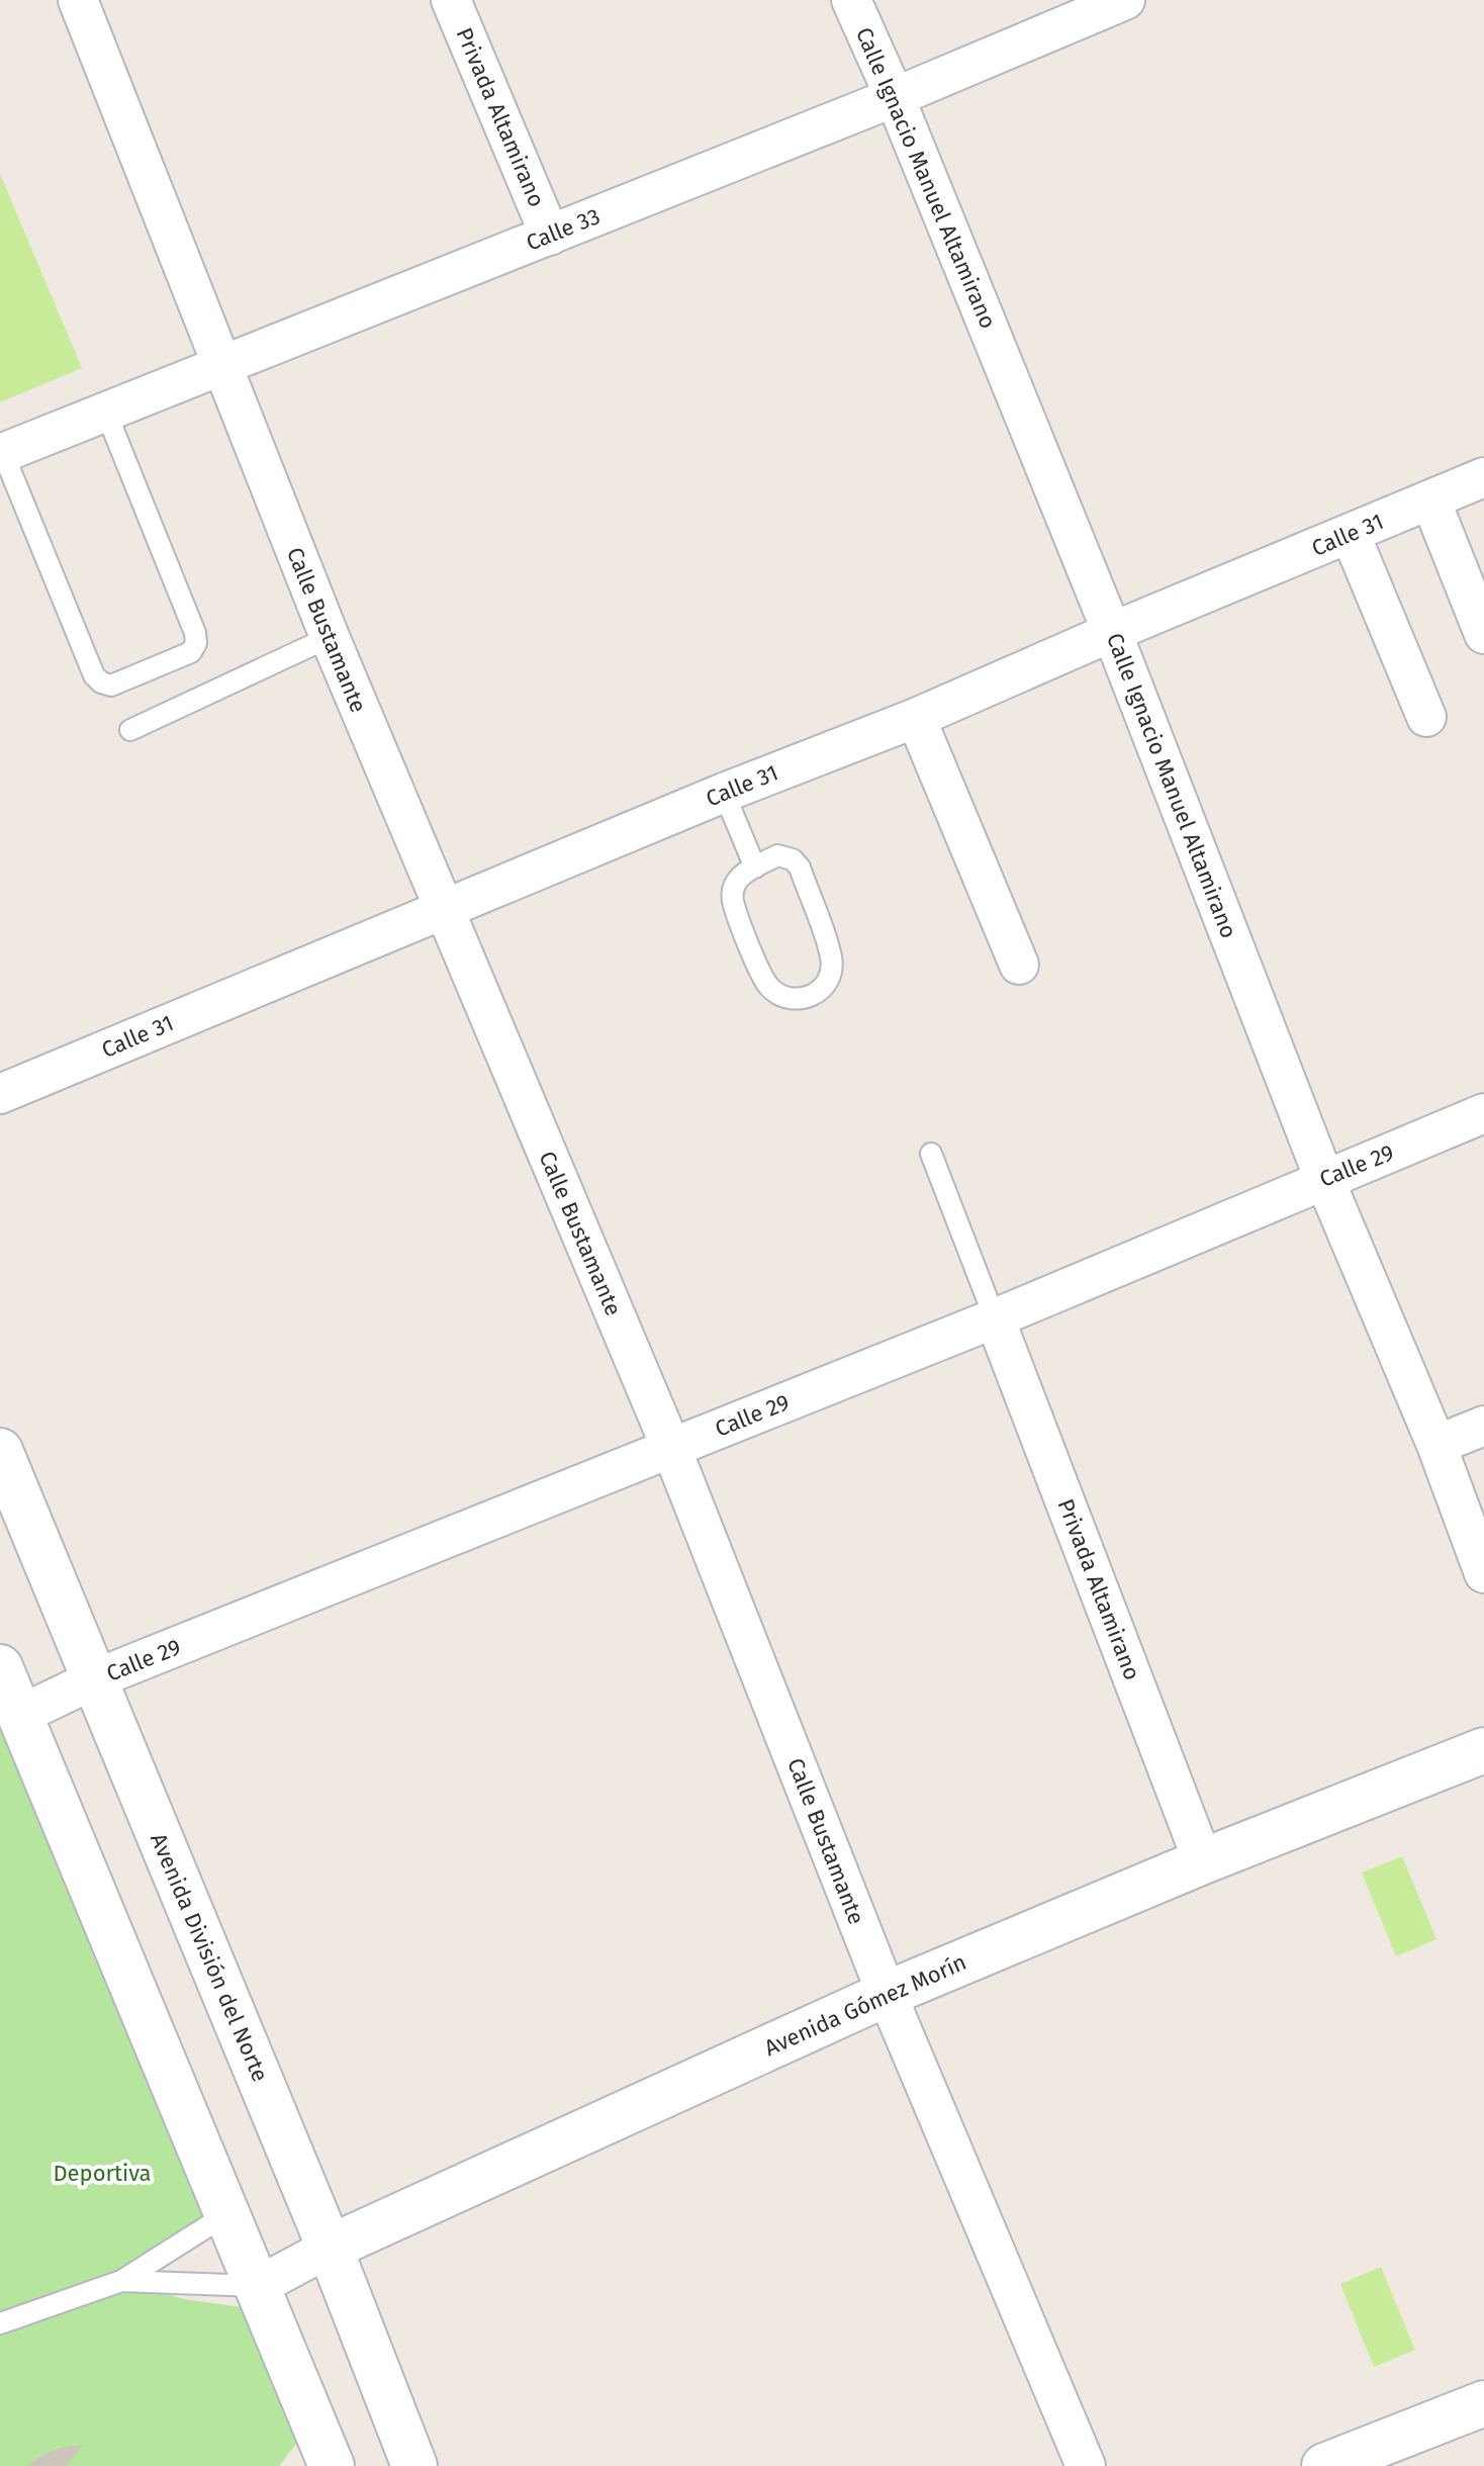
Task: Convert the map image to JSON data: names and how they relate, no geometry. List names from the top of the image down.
{
  "streets": {
    "main road": ["Avenida División del Norte", "Avenida Gómez Morín"],
    "street": [
      "Privada Altamirano",
      "Calle Ignacio Manuel Altamirano",
      "Calle 33",
      "Calle 31",
      "Calle Bustamante",
      "Calle 29"
    ]
  },
  "crossings": [
    ["Privada Altamirano", "Calle 33"],
    ["Privada Altamirano", "Calle 29"],
    ["Privada Altamirano", "Avenida Gómez Morín"],
    ["Calle Ignacio Manuel Altamirano", "Calle 33"],
    ["Calle Ignacio Manuel Altamirano", "Calle 31"],
    ["Calle Ignacio Manuel Altamirano", "Calle 29"],
    ["Calle 33", "Calle Bustamante"],
    ["Calle 31", "Calle Bustamante"],
    ["Calle Bustamante", "Calle 29"],
    ["Calle Bustamante", "Avenida Gómez Morín"],
    ["Calle 29", "Avenida División del Norte"],
    ["Avenida División del Norte", "Avenida Gómez Morín"]
  ],
  "parks": ["Deportiva"]
}
